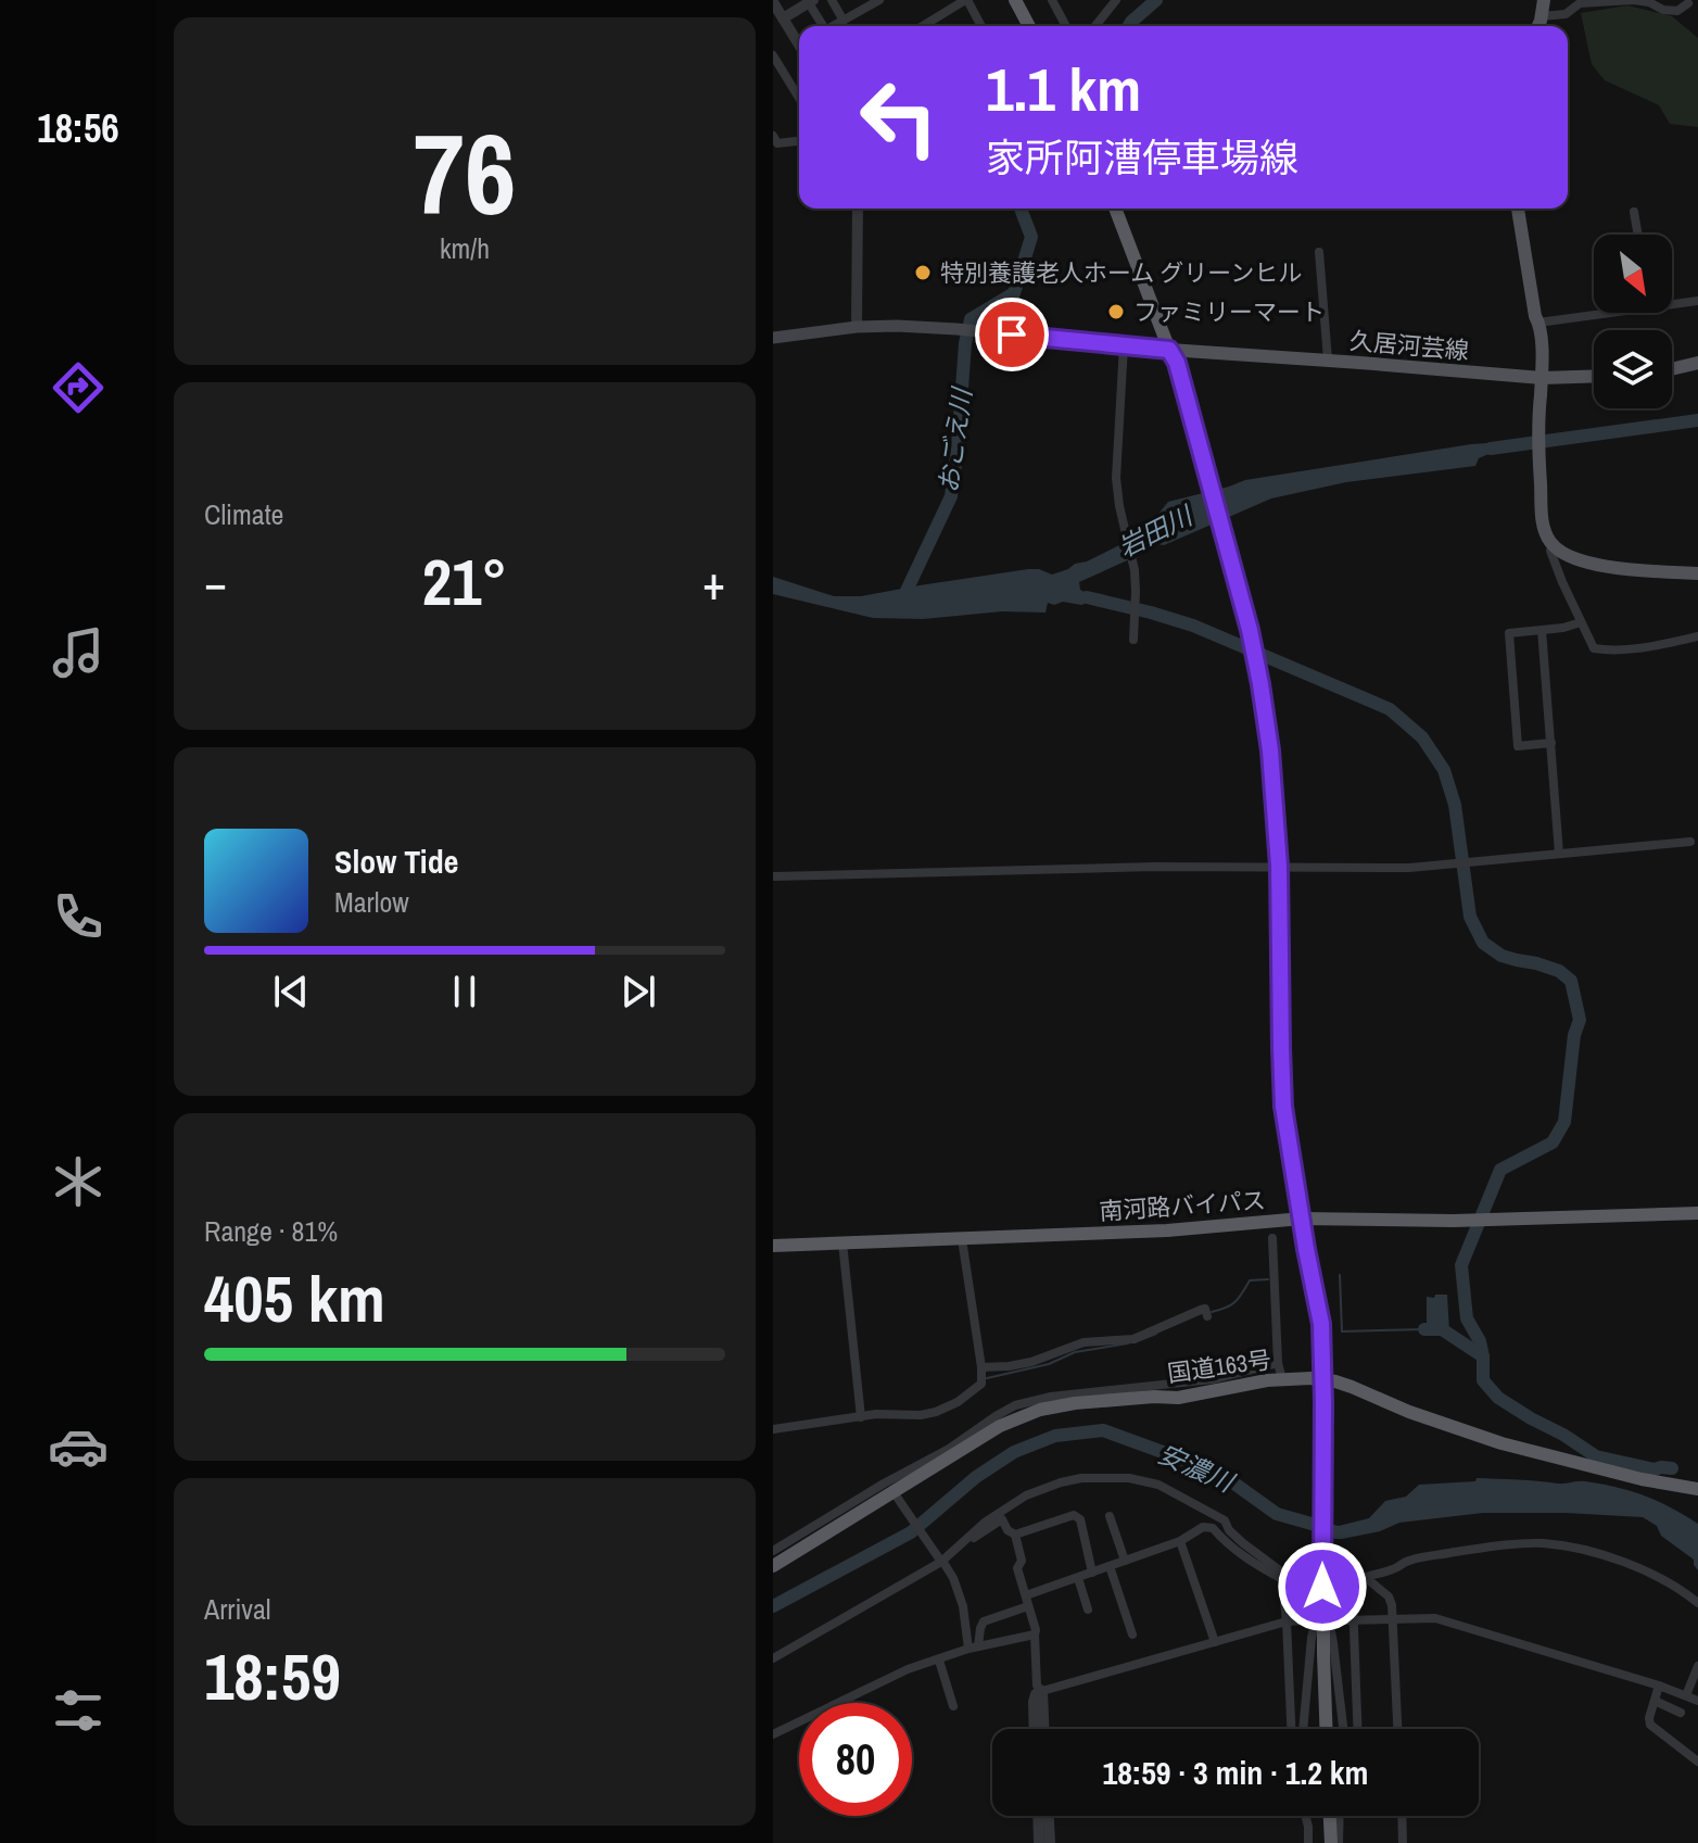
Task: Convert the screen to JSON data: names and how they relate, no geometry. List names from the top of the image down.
{
  "streets": {
    "highway": ["南河路バイパス", "国道163号"],
    "main road": ["久居河芸線"]
  },
  "water": ["おごえ川", "岩田川", "安濃川"],
  "places": ["特別養護老人ホーム グリーンヒル", "ファミリーマート"],
  "north": "bottom right",
  "page": {
    "tabs": "18:56",
    "tile": [
      ["76", "km/h"],
      "Climate",
      ["Range · 81%", "405 km"],
      ["Arrival", "18:59"]
    ],
    "turn": ["1.1 km", "家所阿漕停車場線"],
    "heat": ["−", "21°", "+"],
    "song": ["Slow Tide", "Marlow"],
    "limit": "80",
    "trip": "18:59 · 3 min · 1.2 km"
  }
}
